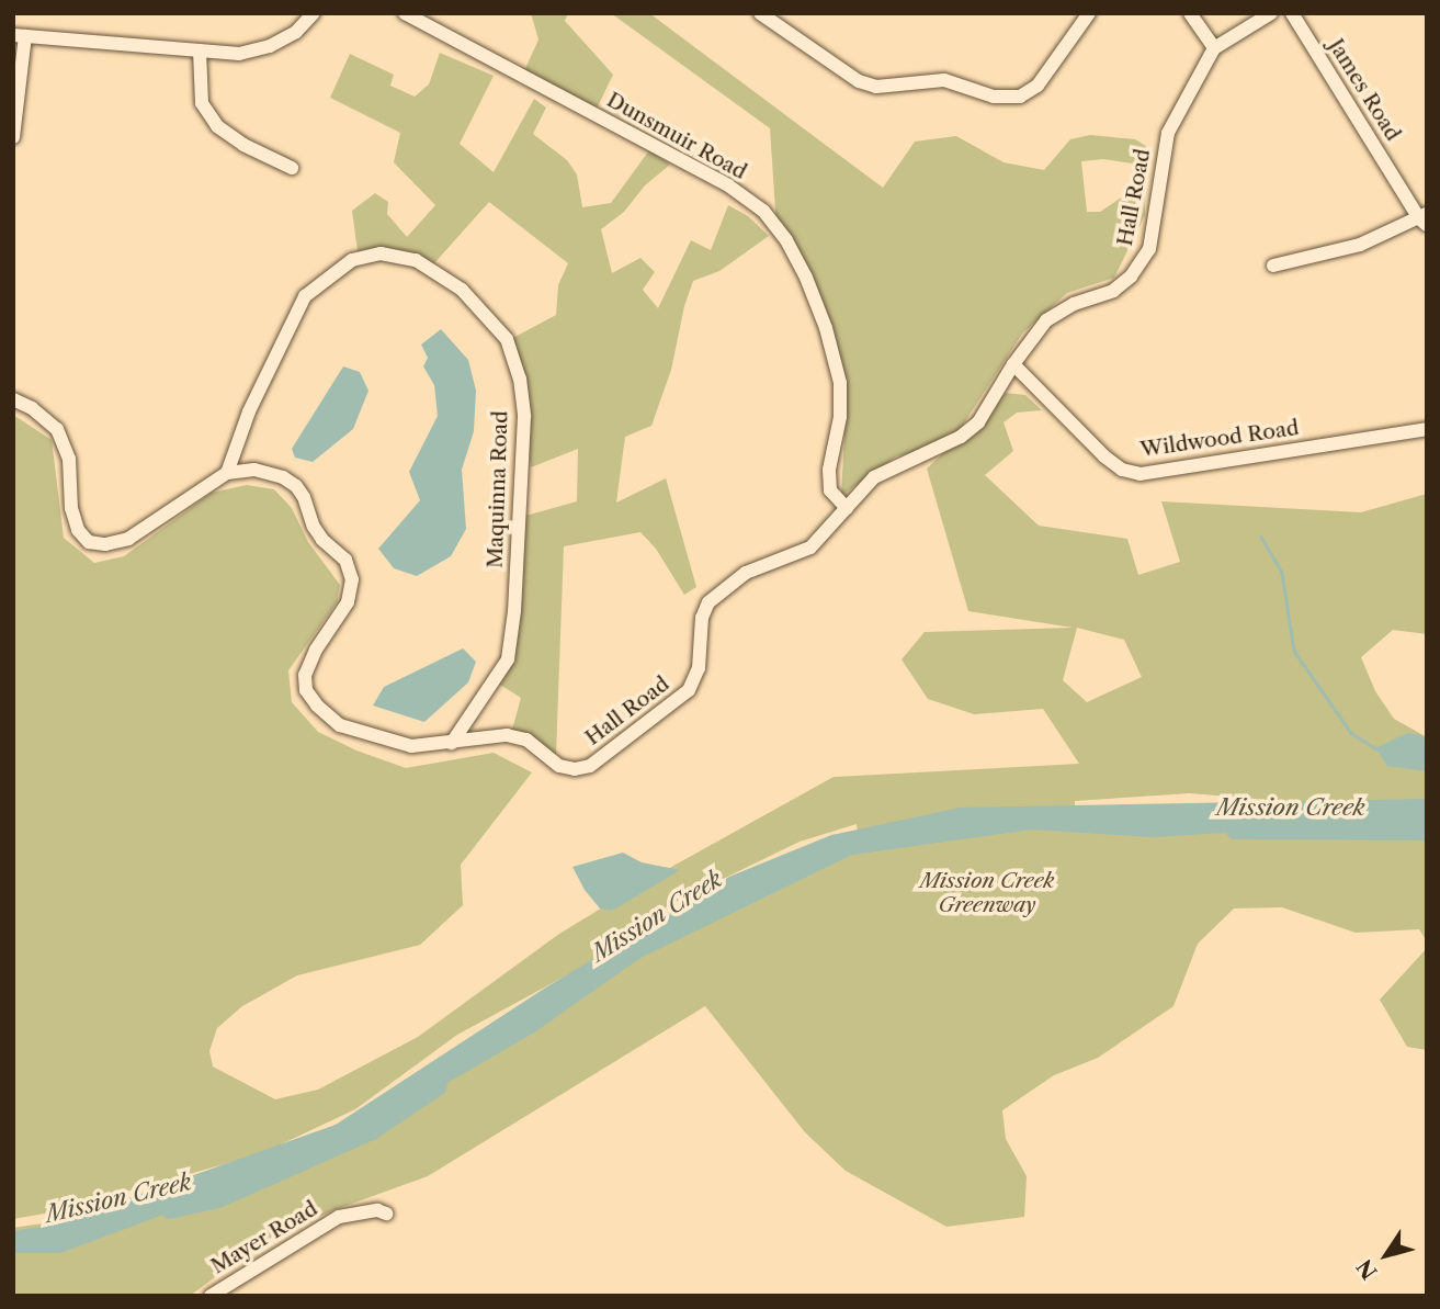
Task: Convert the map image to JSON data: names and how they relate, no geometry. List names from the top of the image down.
{
  "streets": {
    "street": [
      "James Road",
      "Dunsmuir Road",
      "Hall Road",
      "Wildwood Road",
      "Maquinna Road",
      "Mayer Road"
    ]
  },
  "crossings": [
    ["Dunsmuir Road", "Hall Road"],
    ["Hall Road", "Wildwood Road"],
    ["Hall Road", "Maquinna Road"]
  ],
  "water": ["Mission Creek"],
  "parks": ["Mission Creek Greenway"],
  "north": "bottom left"
}
